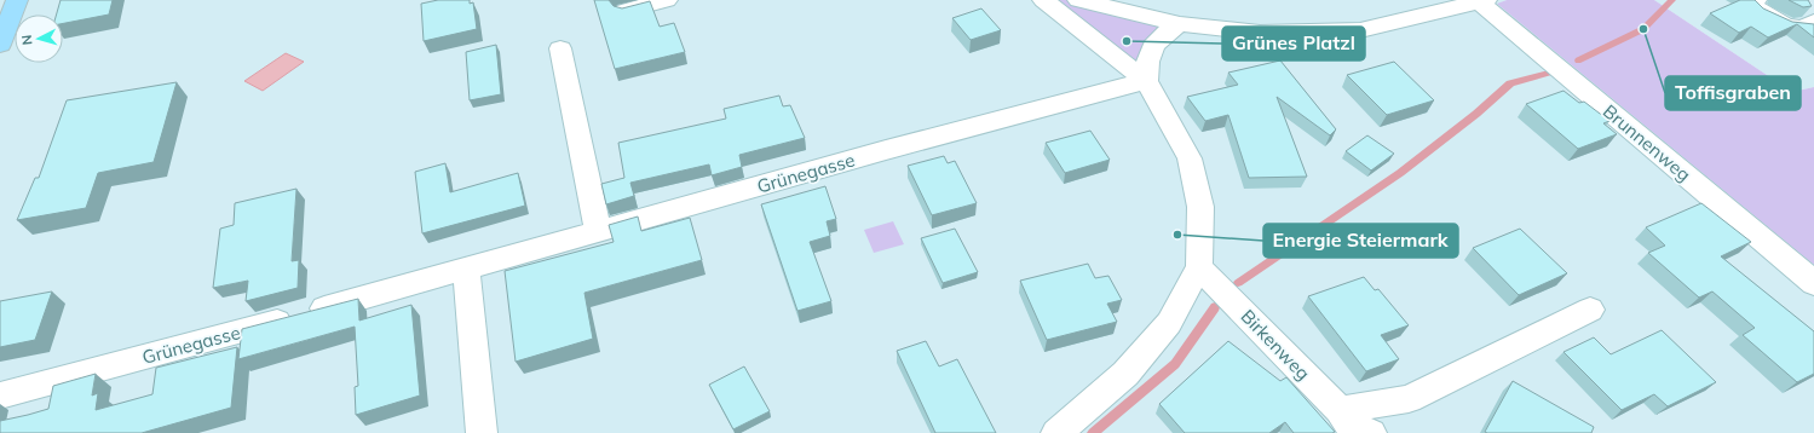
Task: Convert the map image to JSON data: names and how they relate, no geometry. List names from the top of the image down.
{
  "streets": {
    "street": ["Brunnenweg", "Grünegasse", "Birkenweg"]
  },
  "places": ["Toffisgraben", "Grünes Platzl", "Energie Steiermark"],
  "north": "left"
}
